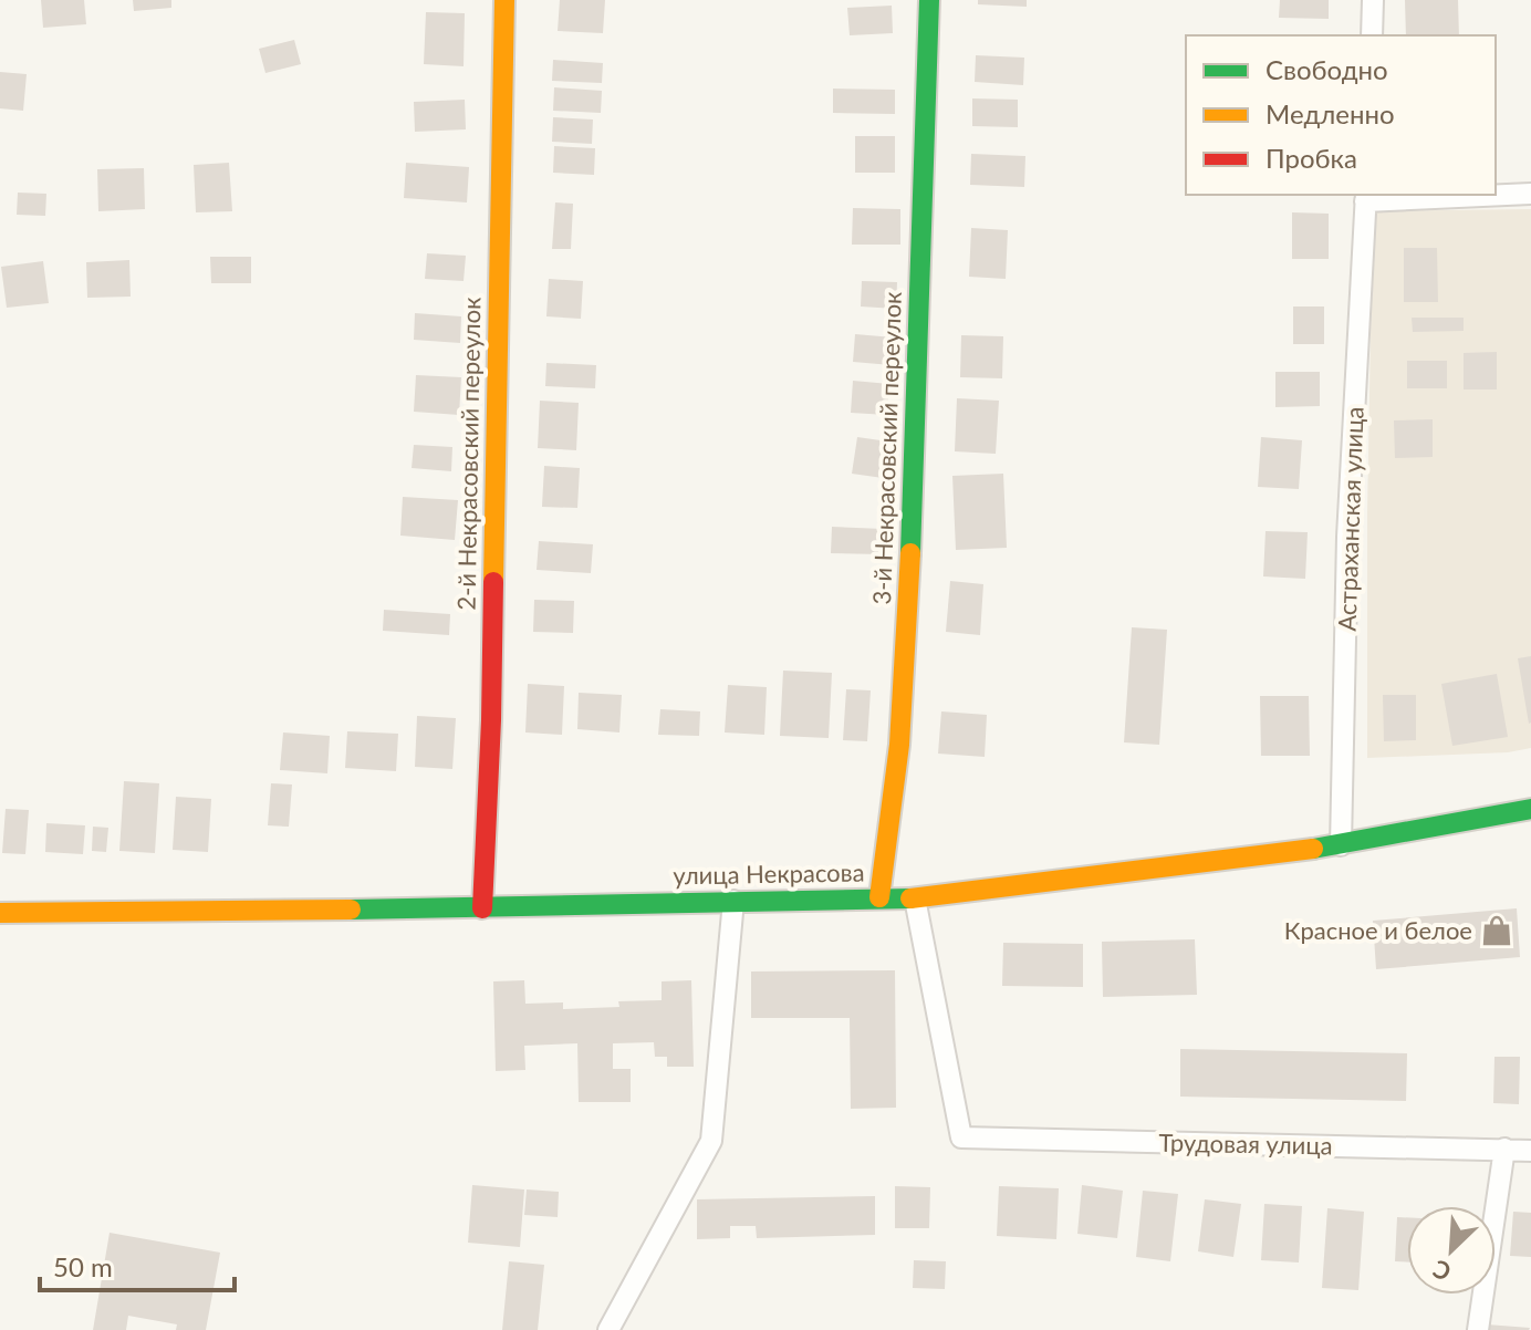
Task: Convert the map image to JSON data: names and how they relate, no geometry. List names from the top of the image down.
{
  "streets": {
    "street": [
      "3-й Некрасовский переулок",
      "2-й Некрасовский переулок",
      "Астраханская улица",
      "улица Некрасова",
      "Трудовая улица"
    ]
  },
  "crossings": [
    ["3-й Некрасовский переулок", "улица Некрасова"],
    ["2-й Некрасовский переулок", "улица Некрасова"],
    ["Астраханская улица", "улица Некрасова"],
    ["улица Некрасова", "Трудовая улица"]
  ],
  "places": {
    "shop": ["Красное и белое"]
  },
  "legend": ["Свободно", "Медленно", "Пробка"],
  "scale_bar": "50 m",
  "north": "bottom left"
}
